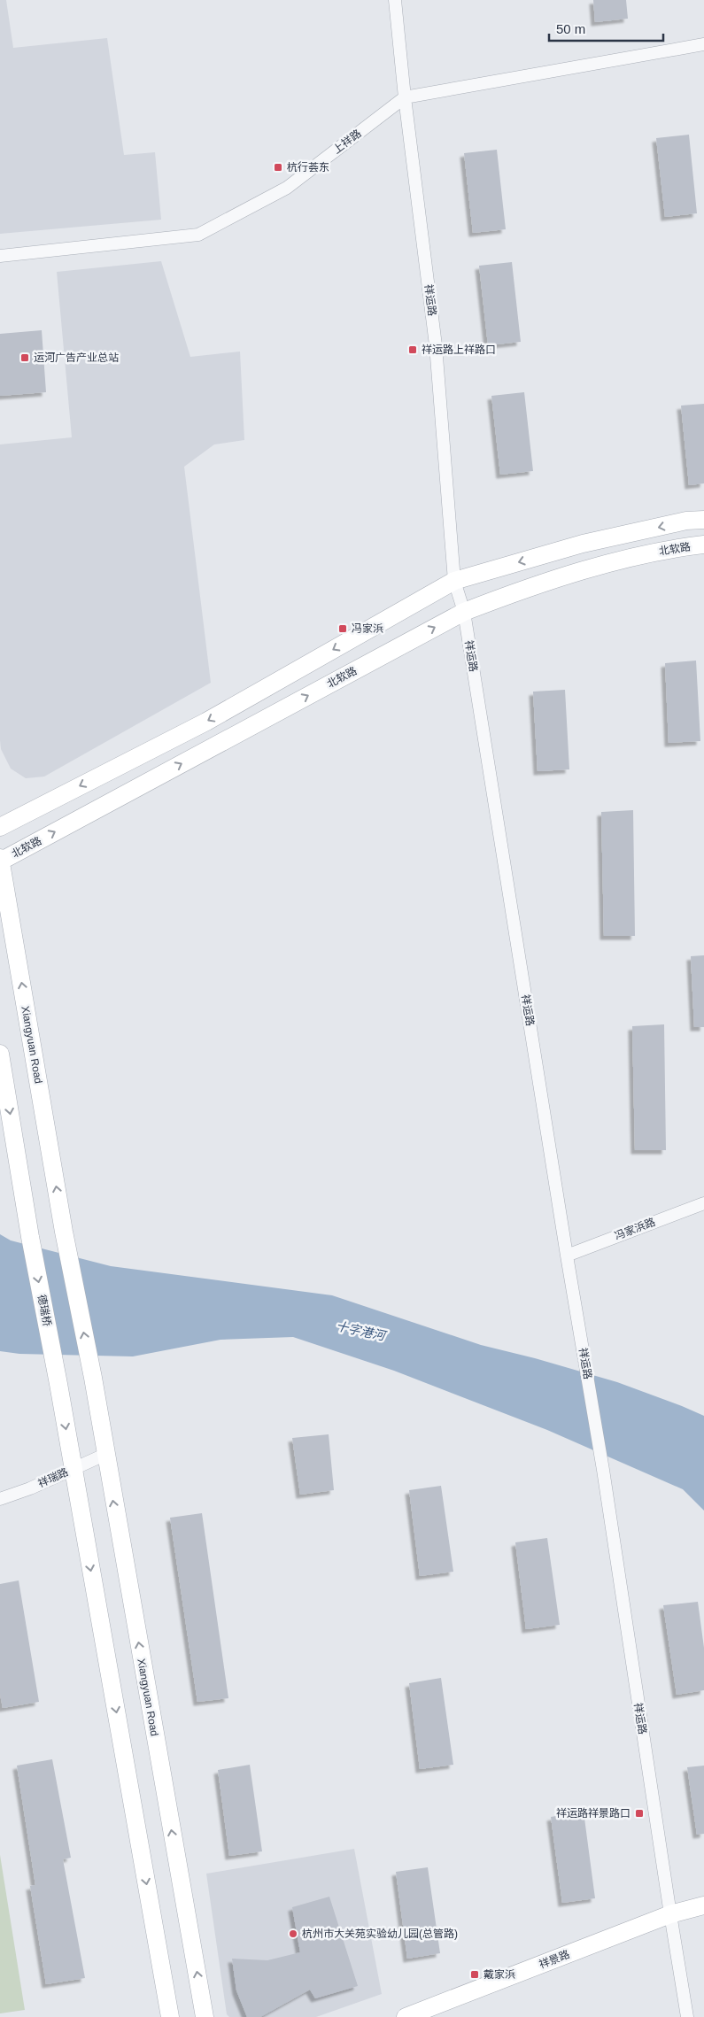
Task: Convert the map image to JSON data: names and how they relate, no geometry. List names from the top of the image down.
{
  "streets": {
    "main road": [
      "北软路",
      "Xiangyuan Road",
      "德瑞桥",
      "祥景路"
    ],
    "street": [
      "上祥路",
      "祥运路",
      "冯家浜路",
      "祥瑞路"
    ]
  },
  "crossings": [
    ["上祥路", "祥运路"],
    ["祥运路", "北软路"],
    ["祥运路", "冯家浜路"],
    ["祥运路", "祥景路"],
    ["北软路", "Xiangyuan Road"],
    ["Xiangyuan Road", "祥瑞路"],
    ["德瑞桥", "祥瑞路"]
  ],
  "one_way": ["德瑞桥"],
  "water": ["十字港河"],
  "places": {
    "transit": [
      "杭行荟东",
      "祥运路上祥路口",
      "运河广告产业总站",
      "冯家浜",
      "祥运路祥景路口",
      "戴家浜"
    ],
    "other": ["杭州市大关苑实验幼儿园(总管路)"]
  },
  "scale_bar": "50 m"
}
